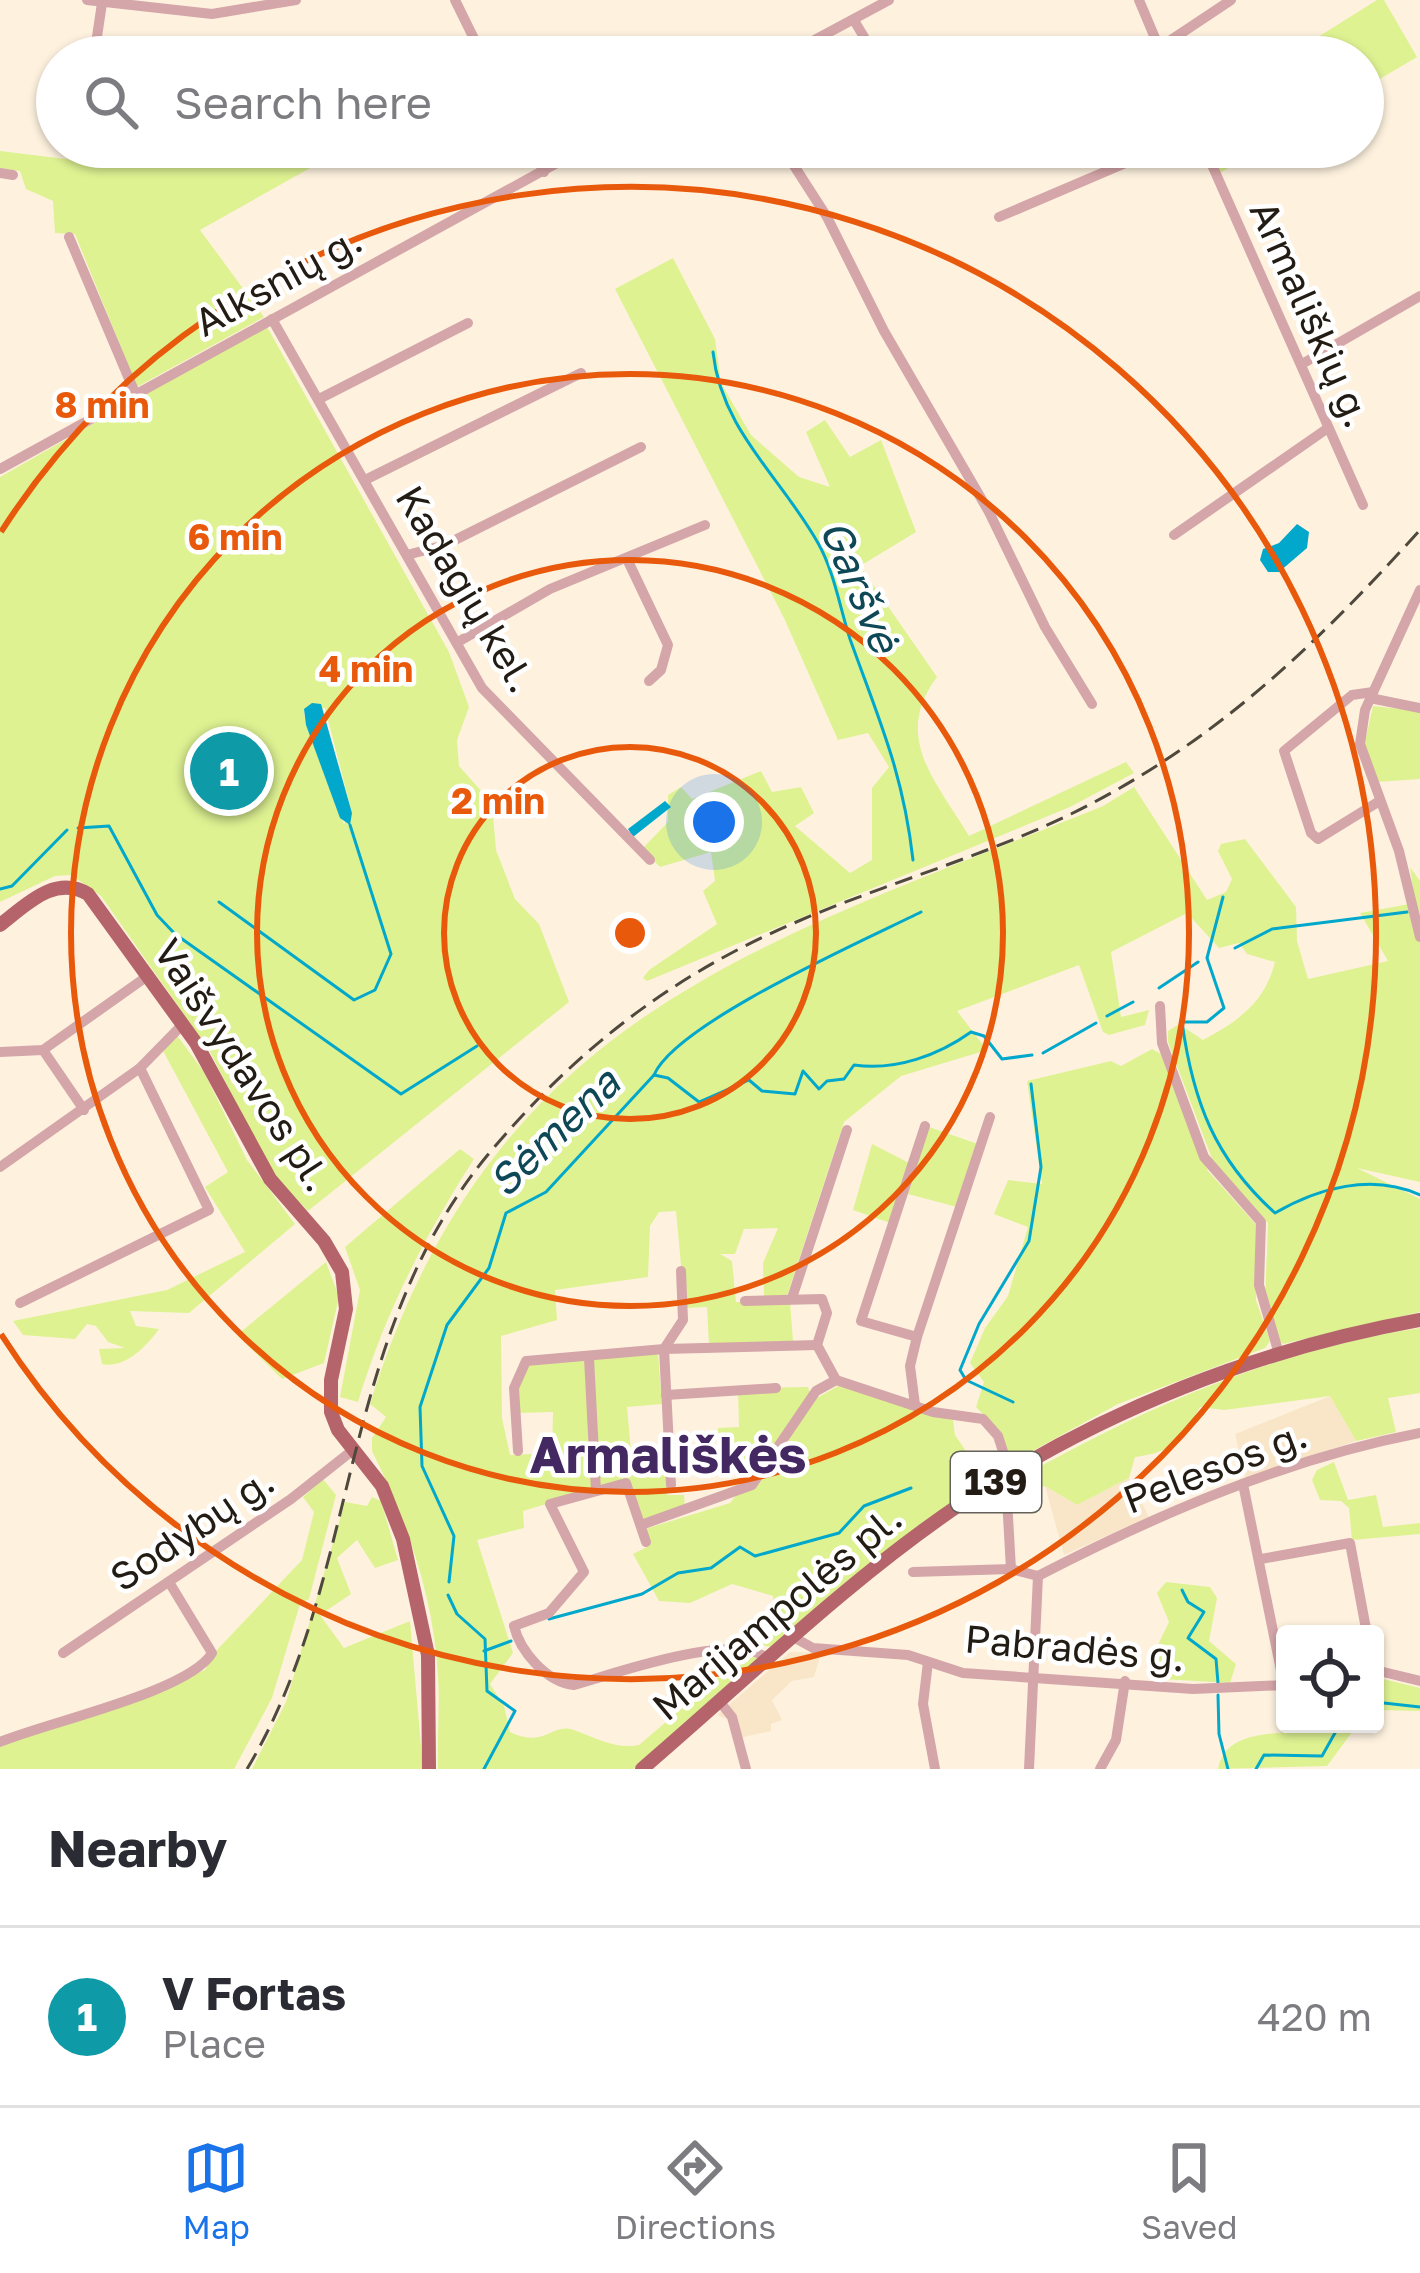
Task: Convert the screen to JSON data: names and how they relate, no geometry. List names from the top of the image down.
{
  "streets": {
    "main road": ["Vaišvydavos pl.", "139", "Marijampolės pl."],
    "street": [
      "Alksnių g.",
      "Armališkių g.",
      "Kadagių kel.",
      "Pelesos g.",
      "Sodybų g.",
      "Pabradės g."
    ]
  },
  "crossings": [
    ["Alksnių g.", "Kadagių kel."],
    ["Vaišvydavos pl.", "Sodybų g."],
    ["Marijampolės pl.", "Pabradės g."]
  ],
  "districts": ["Armališkės"],
  "water": ["Garšvė", "Sėmena"],
  "page": {
    "search": "Search here",
    "pins": "1",
    "heading": "Nearby",
    "list": [
      {
        "mark": "1",
        "name": "V Fortas",
        "note": "Place",
        "value": "420 m"
      }
    ],
    "nav": ["Map", "Directions", "Saved"]
  },
  "rings": [
    "8 min",
    "6 min",
    "4 min",
    "2 min"
  ]
}
